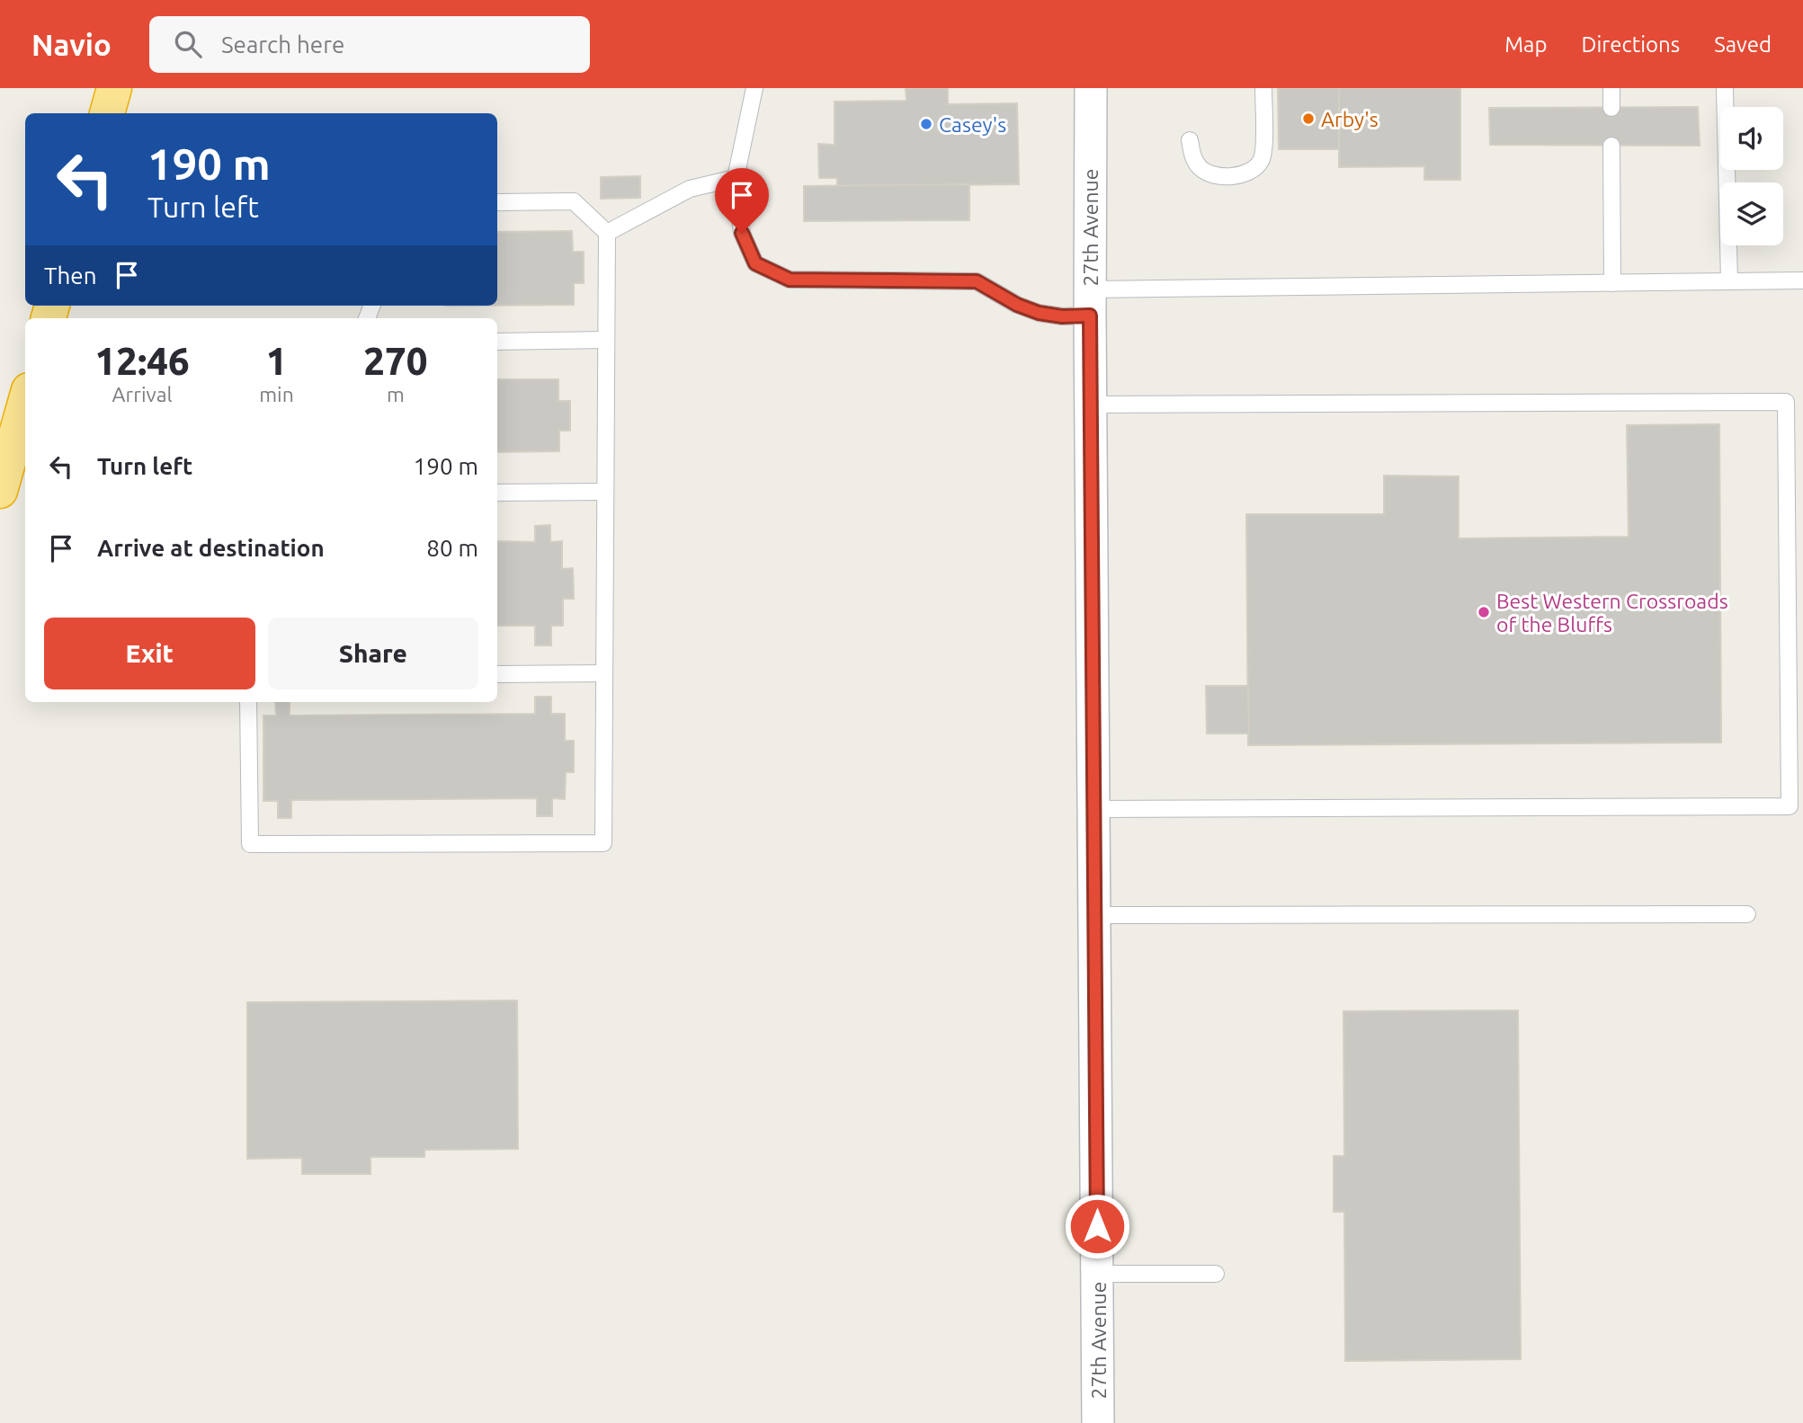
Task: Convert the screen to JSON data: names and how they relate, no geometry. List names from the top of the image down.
{
  "streets": {
    "street": ["27th Avenue"]
  },
  "places": ["Arby's", "Casey's", "Best Western Crossroads of the Bluffs"],
  "page": {
    "header": "Navio",
    "search": "Search here",
    "nav": ["Map", "Directions", "Saved"],
    "turn": ["190 m", "Turn left"],
    "then": "Then",
    "eta": [
      "12:46",
      "Arrival",
      "1",
      "min",
      "270",
      "m"
    ],
    "list": [
      {
        "name": "Turn left",
        "value": "190 m"
      },
      {
        "name": "Arrive at destination",
        "value": "80 m"
      }
    ],
    "buttons": ["Exit", "Share"]
  }
}
